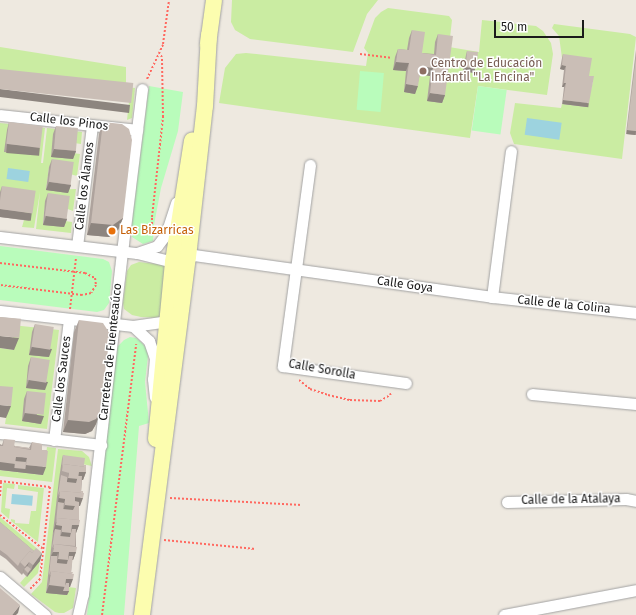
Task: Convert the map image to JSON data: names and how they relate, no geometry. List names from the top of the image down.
{
  "streets": {
    "street": [
      "Calle los Pinos",
      "Calle los Álamos",
      "Calle Goya",
      "Calle de la Colina",
      "Carretera de Fuentesaúco",
      "Calle Sorolla",
      "Calle los Sauces",
      "Calle de la Atalaya"
    ]
  },
  "crossings": [
    ["Calle los Pinos", "Calle los Álamos"],
    ["Calle los Pinos", "Carretera de Fuentesaúco"],
    ["Calle Goya", "Calle de la Colina"],
    ["Calle Goya", "Calle Sorolla"]
  ],
  "places": ["Centro de Educación Infantil \"La Encina\"", "Las Bizarricas"],
  "scale_bar": "50 m"
}
